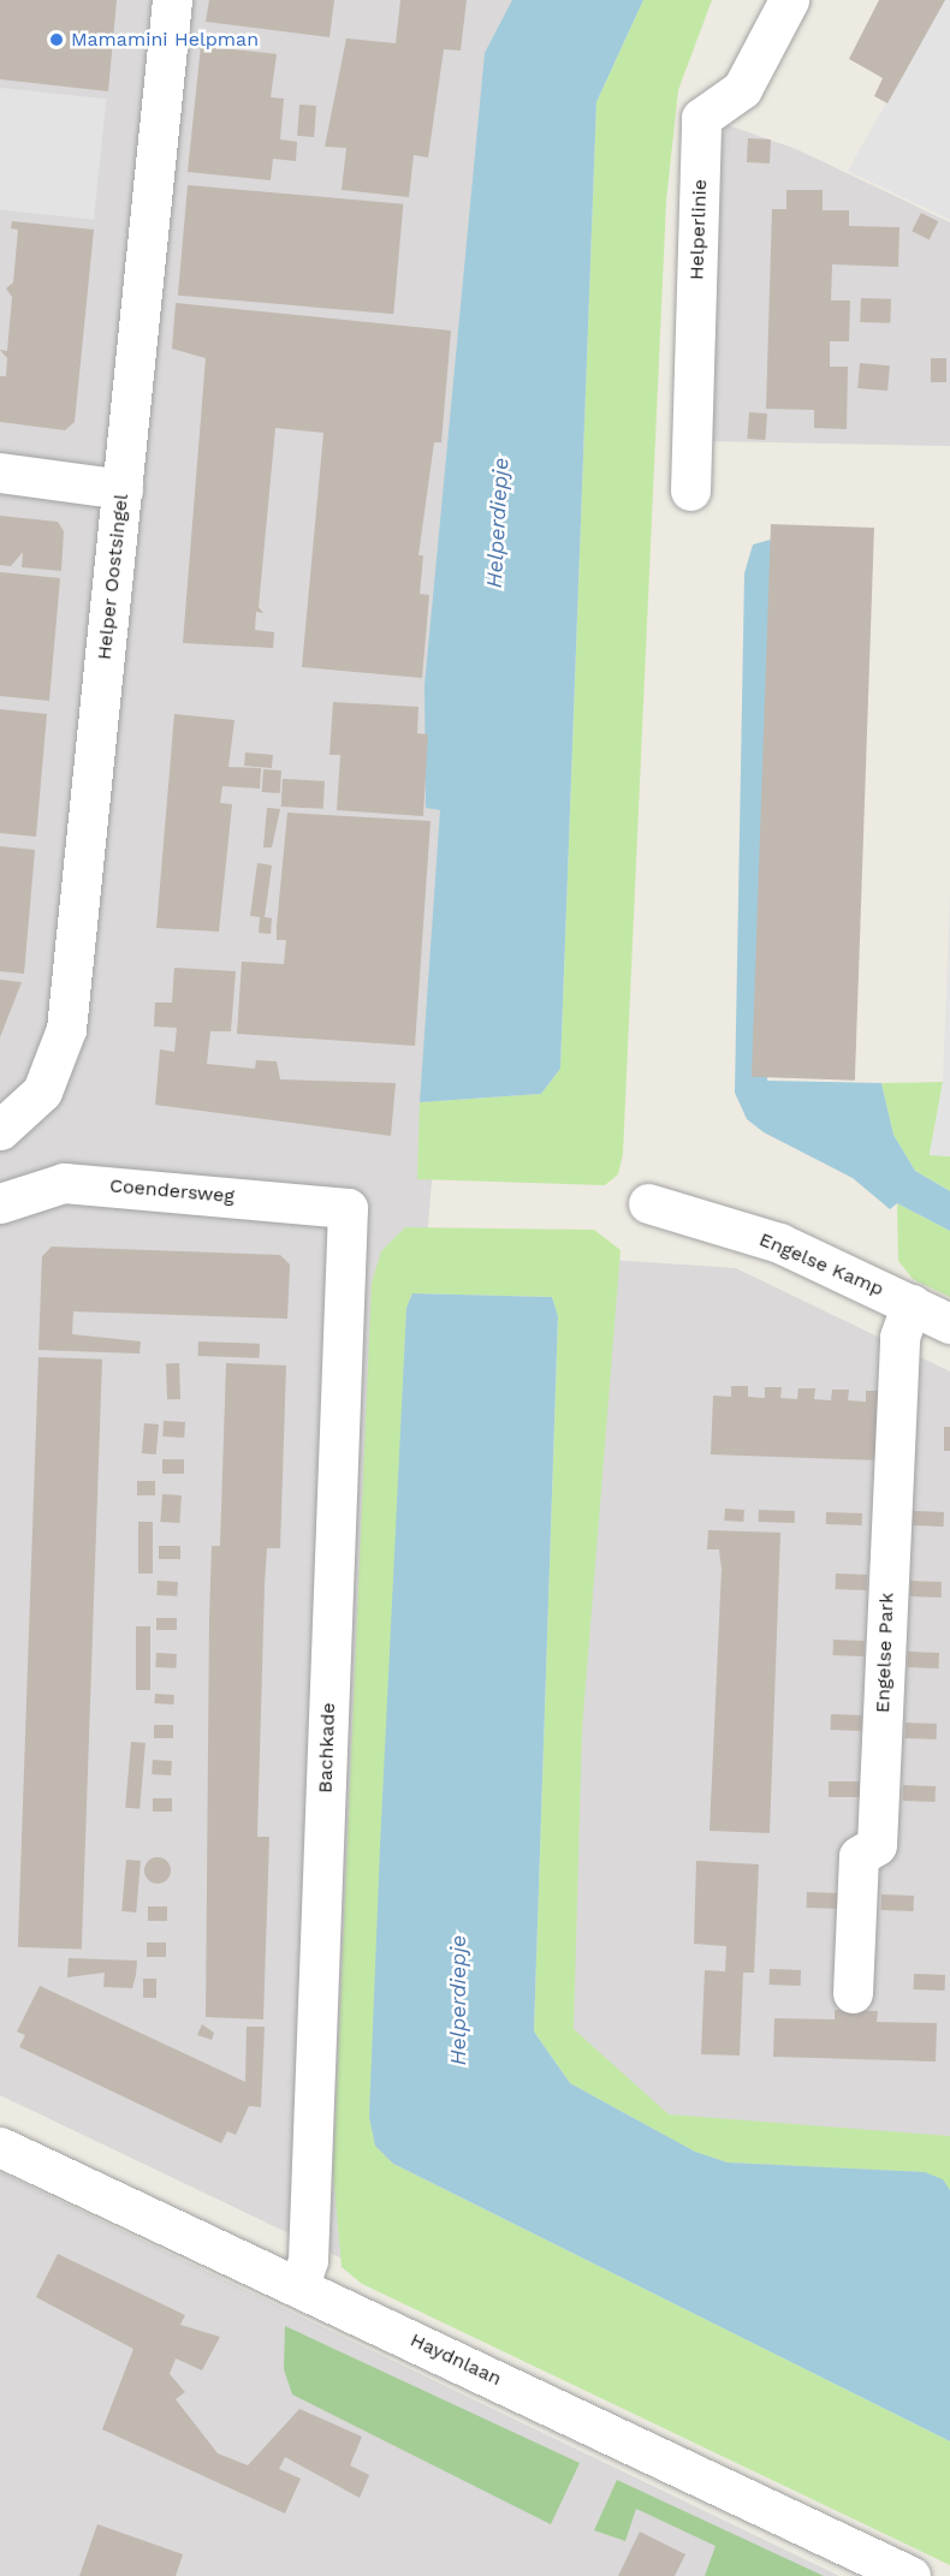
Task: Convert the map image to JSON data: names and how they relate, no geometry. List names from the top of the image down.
{
  "streets": {
    "street": [
      "Helperlinie",
      "Helper Oostsingel",
      "Coendersweg",
      "Engelse Kamp",
      "Engelse Park",
      "Bachkade",
      "Haydnlaan"
    ]
  },
  "crossings": [
    ["Coendersweg", "Bachkade"],
    ["Engelse Kamp", "Engelse Park"],
    ["Bachkade", "Haydnlaan"]
  ],
  "water": ["Helperdiepje"],
  "places": ["Mamamini Helpman"]
}
